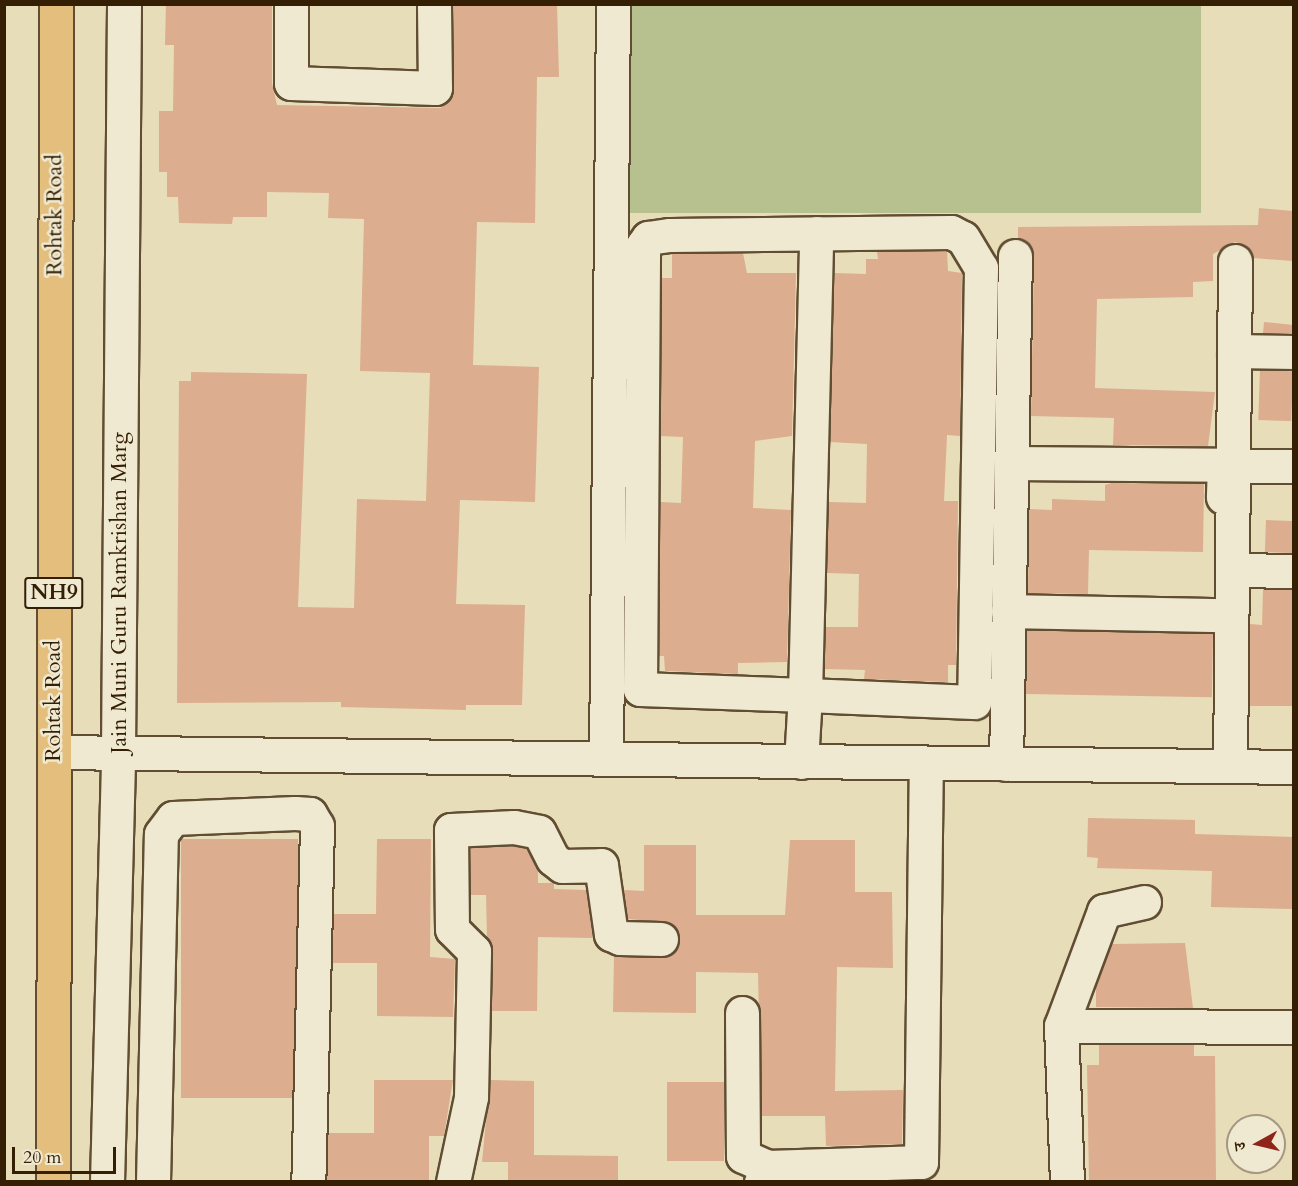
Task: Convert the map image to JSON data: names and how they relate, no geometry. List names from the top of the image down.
{
  "streets": {
    "main road": ["Rohtak Road", "NH9"],
    "street": ["Jain Muni Guru Ramkrishan Marg"]
  },
  "scale_bar": "20 m",
  "north": "left"
}
